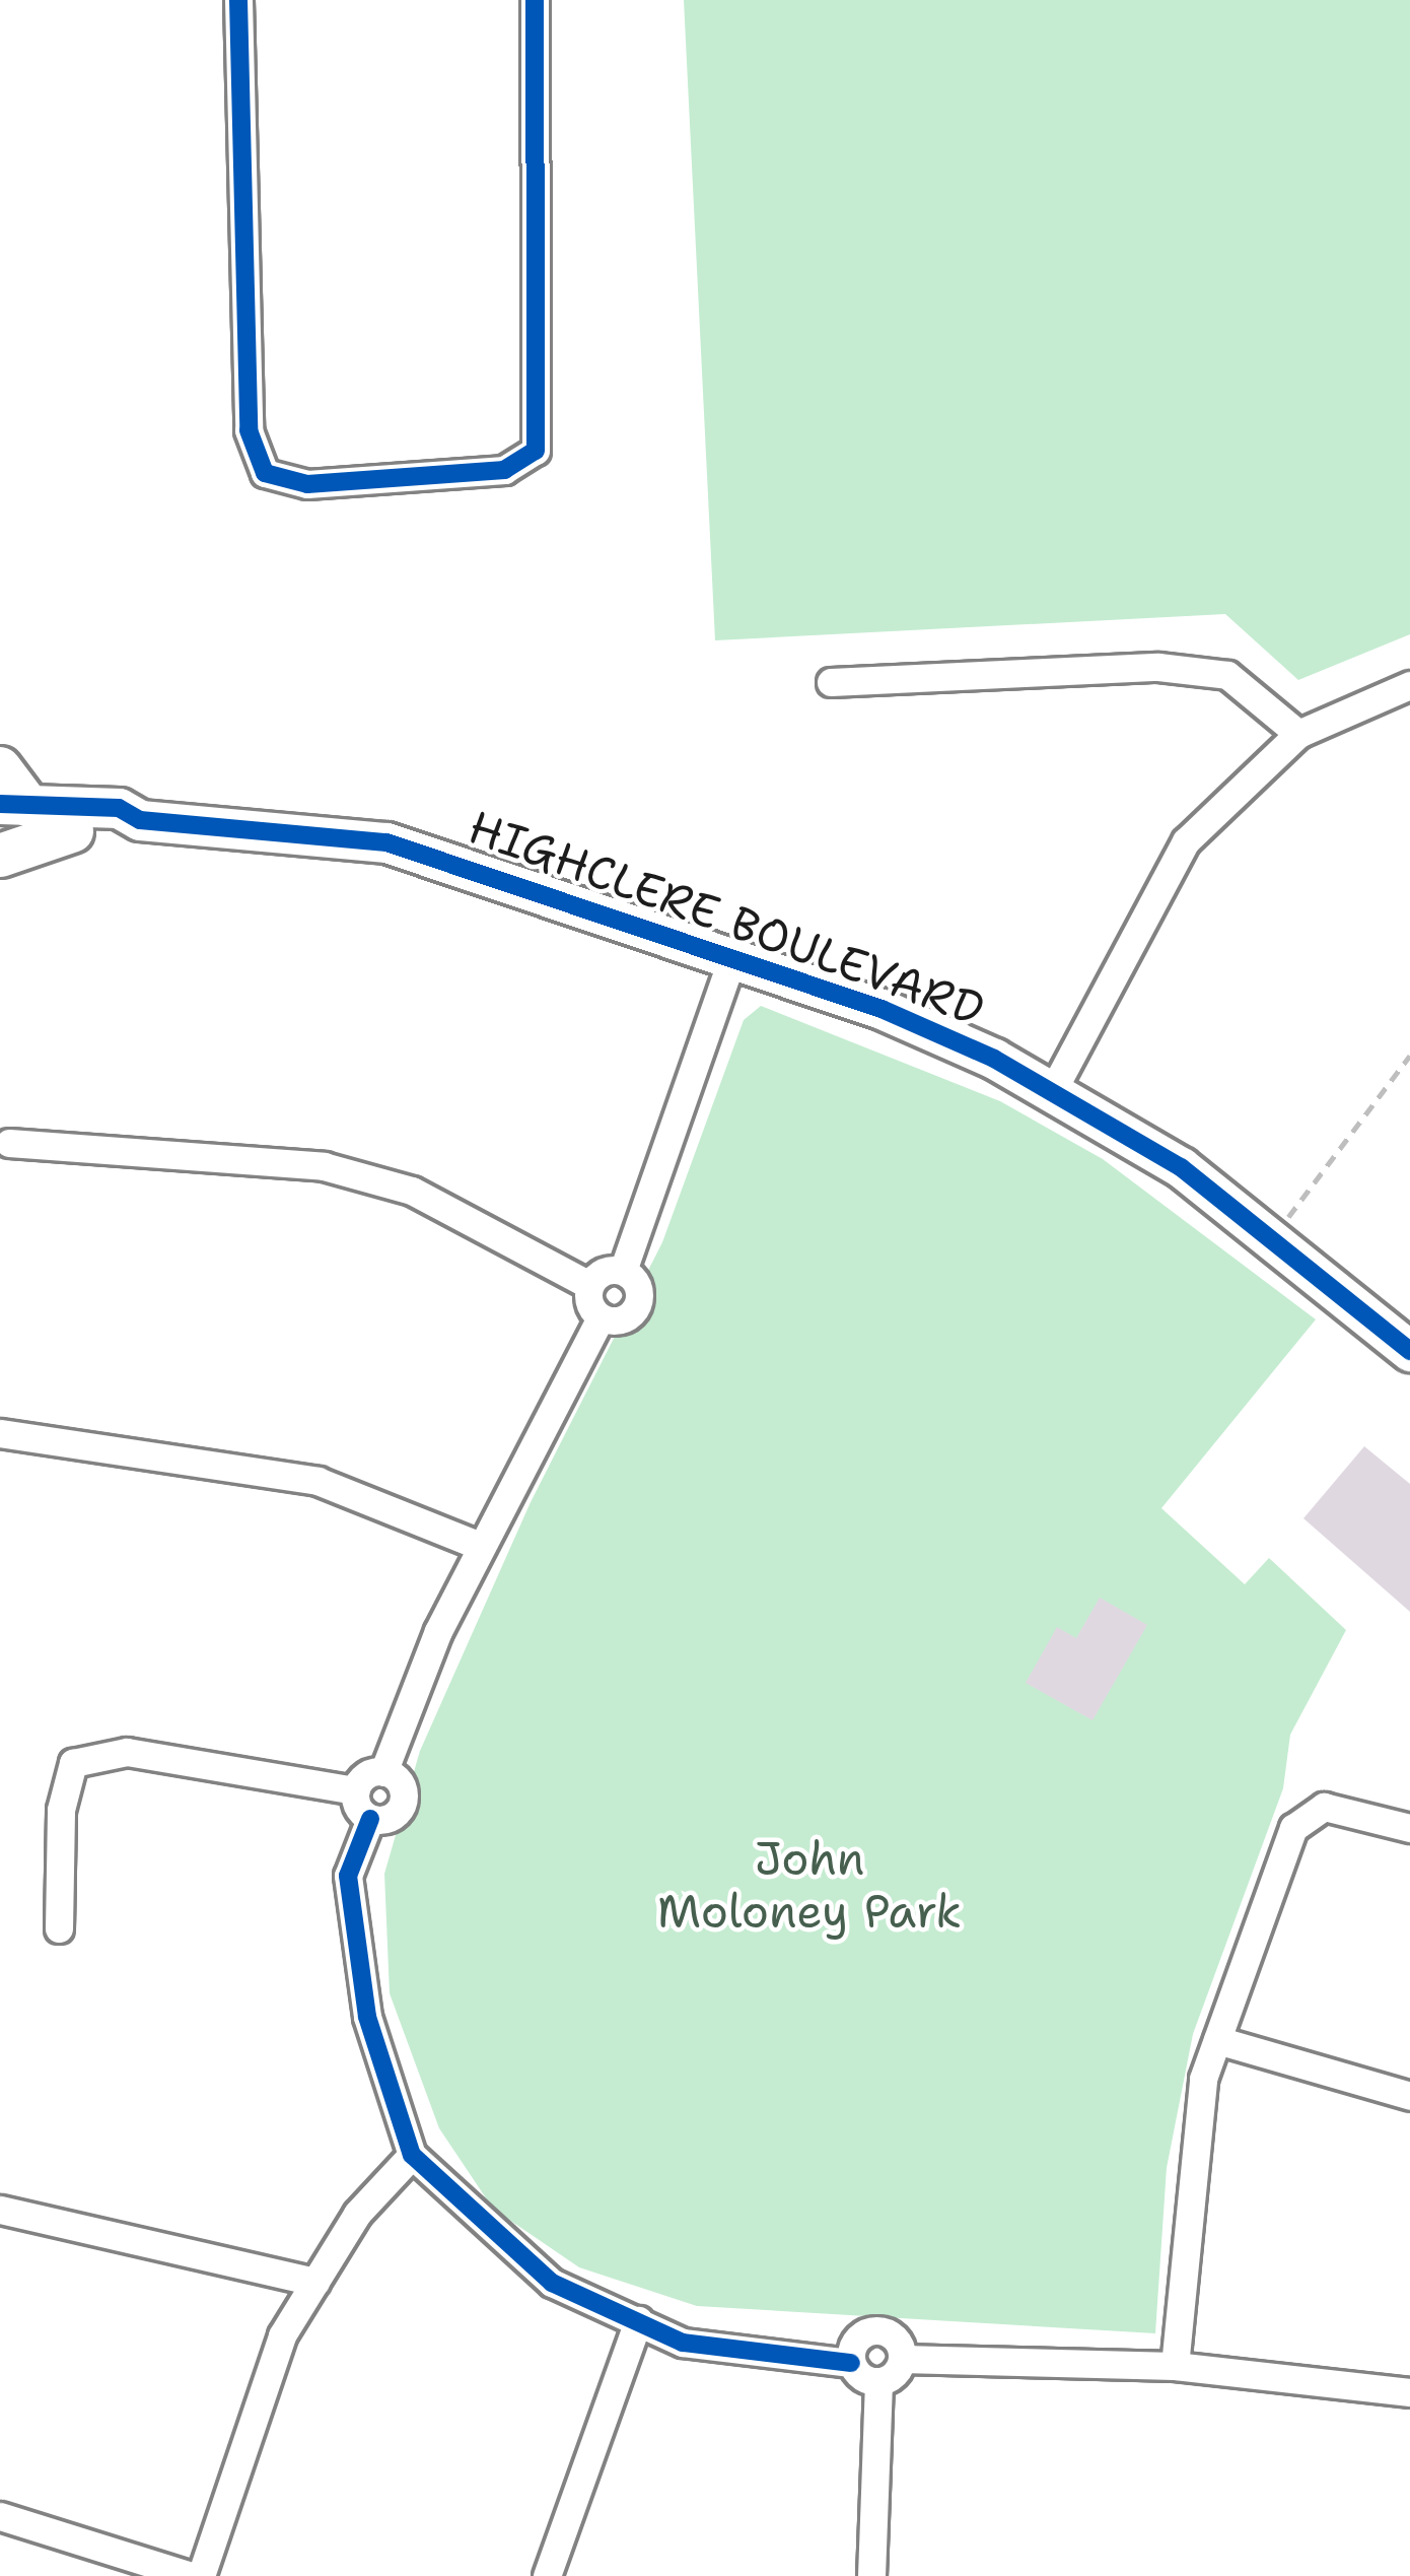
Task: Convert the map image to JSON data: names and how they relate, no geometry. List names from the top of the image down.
{
  "streets": {
    "street": ["HIGHCLERE BOULEVARD"]
  },
  "parks": ["John Moloney Park"]
}
